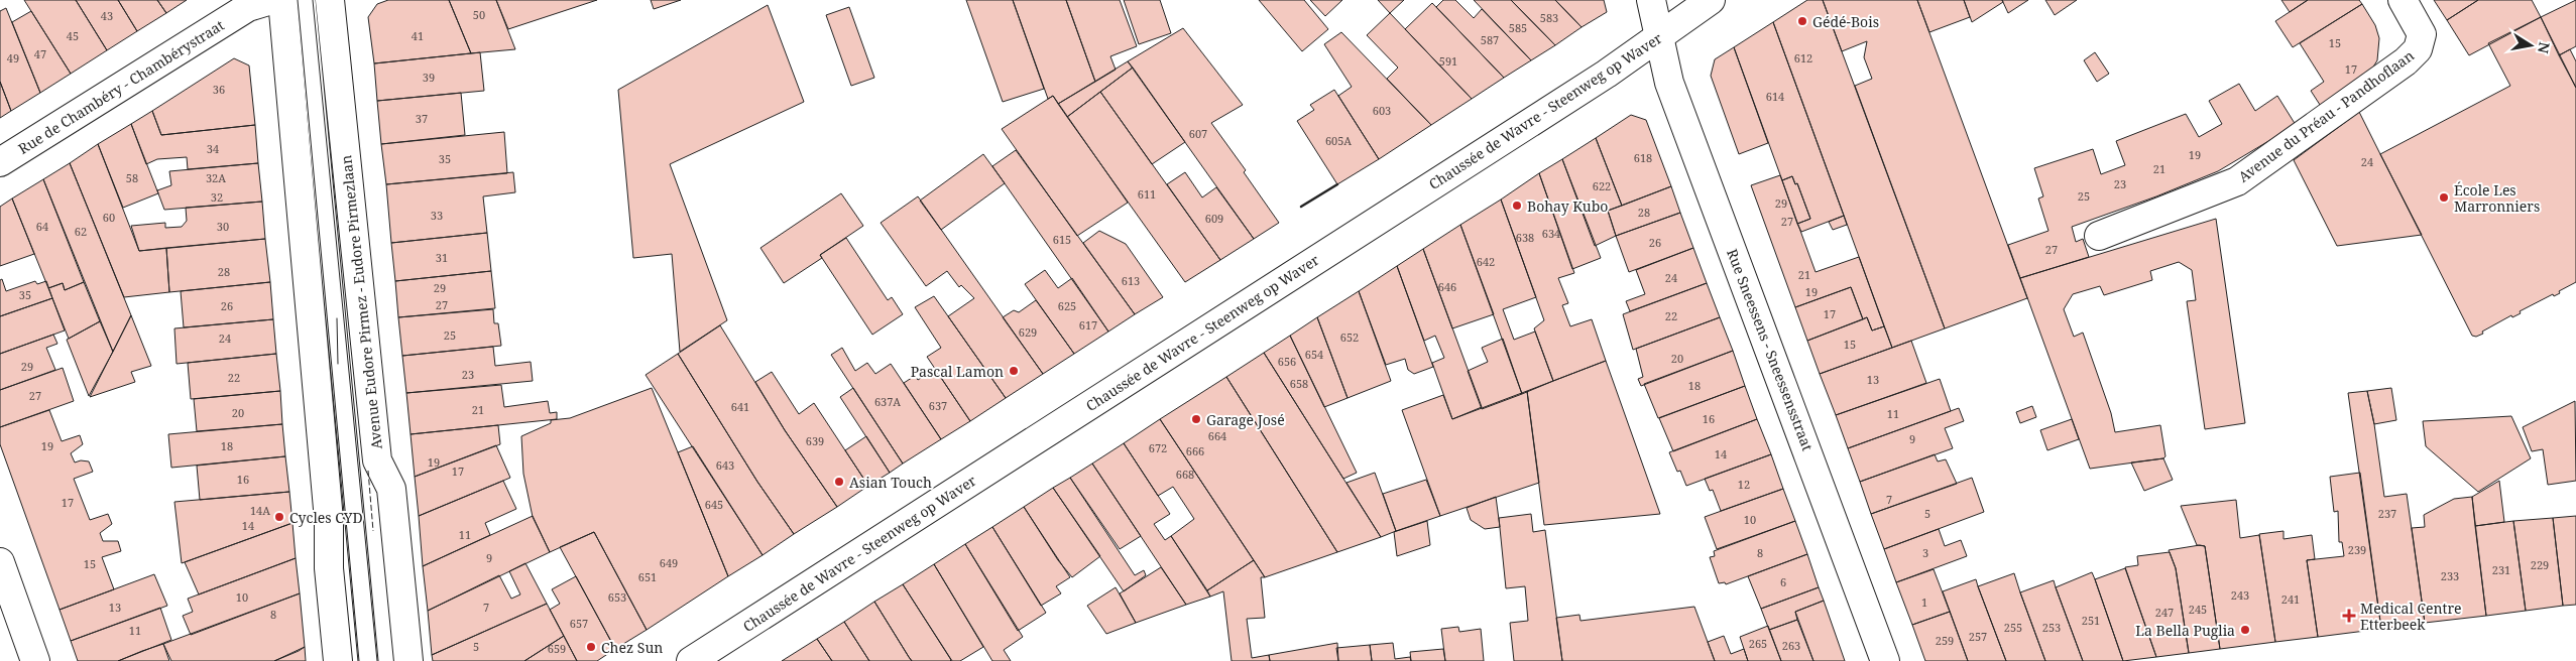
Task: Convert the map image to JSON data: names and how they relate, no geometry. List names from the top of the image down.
{
  "streets": {
    "street": [
      "Rue de Chambéry - Chambérystraat",
      "Chaussée de Wavre - Steenweg op Waver",
      "Avenue du Préau - Pandhoflaan",
      "Avenue Eudore Pirmez - Eudore Pirmezlaan",
      "Rue Sneessens - Sneessensstraat"
    ]
  },
  "crossings": [
    ["Chaussée de Wavre - Steenweg op Waver", "Rue Sneessens - Sneessensstraat"]
  ],
  "places": {
    "other": [
      "Gédé-Bois",
      "École Les Marronniers",
      "Bohay Kubo",
      "Pascal Lamon",
      "Garage José",
      "Asian Touch",
      "Cycles CYD",
      "La Bella Puglia",
      "Chez Sun"
    ],
    "health": ["Medical Centre Etterbeek"]
  },
  "house_numbers": [
    "50",
    "43",
    "583",
    "585",
    "45",
    "41",
    "587",
    "15",
    "47",
    "49",
    "612",
    "591",
    "17",
    "39",
    "36",
    "614",
    "603",
    "37",
    "607",
    "605A",
    "34",
    "19",
    "618",
    "35",
    "24",
    "21",
    "58",
    "32A",
    "23",
    "622",
    "611",
    "25",
    "32",
    "29",
    "28",
    "33",
    "60",
    "609",
    "27",
    "64",
    "30",
    "62",
    "634",
    "638",
    "615",
    "26",
    "27",
    "31",
    "642",
    "28",
    "21",
    "24",
    "613",
    "646",
    "29",
    "19",
    "35",
    "27",
    "26",
    "625",
    "17",
    "22",
    "617",
    "629",
    "25",
    "652",
    "24",
    "15",
    "654",
    "20",
    "656",
    "29",
    "23",
    "22",
    "13",
    "658",
    "18",
    "27",
    "637A",
    "637",
    "641",
    "21",
    "20",
    "11",
    "16",
    "664",
    "9",
    "639",
    "19",
    "18",
    "672",
    "666",
    "14",
    "19",
    "643",
    "17",
    "668",
    "16",
    "12",
    "7",
    "17",
    "645",
    "14A",
    "5",
    "237",
    "10",
    "14",
    "11",
    "239",
    "8",
    "3",
    "9",
    "649",
    "15",
    "229",
    "231",
    "233",
    "651",
    "6",
    "243",
    "10",
    "653",
    "241",
    "1",
    "13",
    "7",
    "245",
    "247",
    "8",
    "251",
    "657",
    "255",
    "253",
    "11",
    "257",
    "259",
    "265",
    "263",
    "5",
    "659"
  ],
  "north": "right"
}
